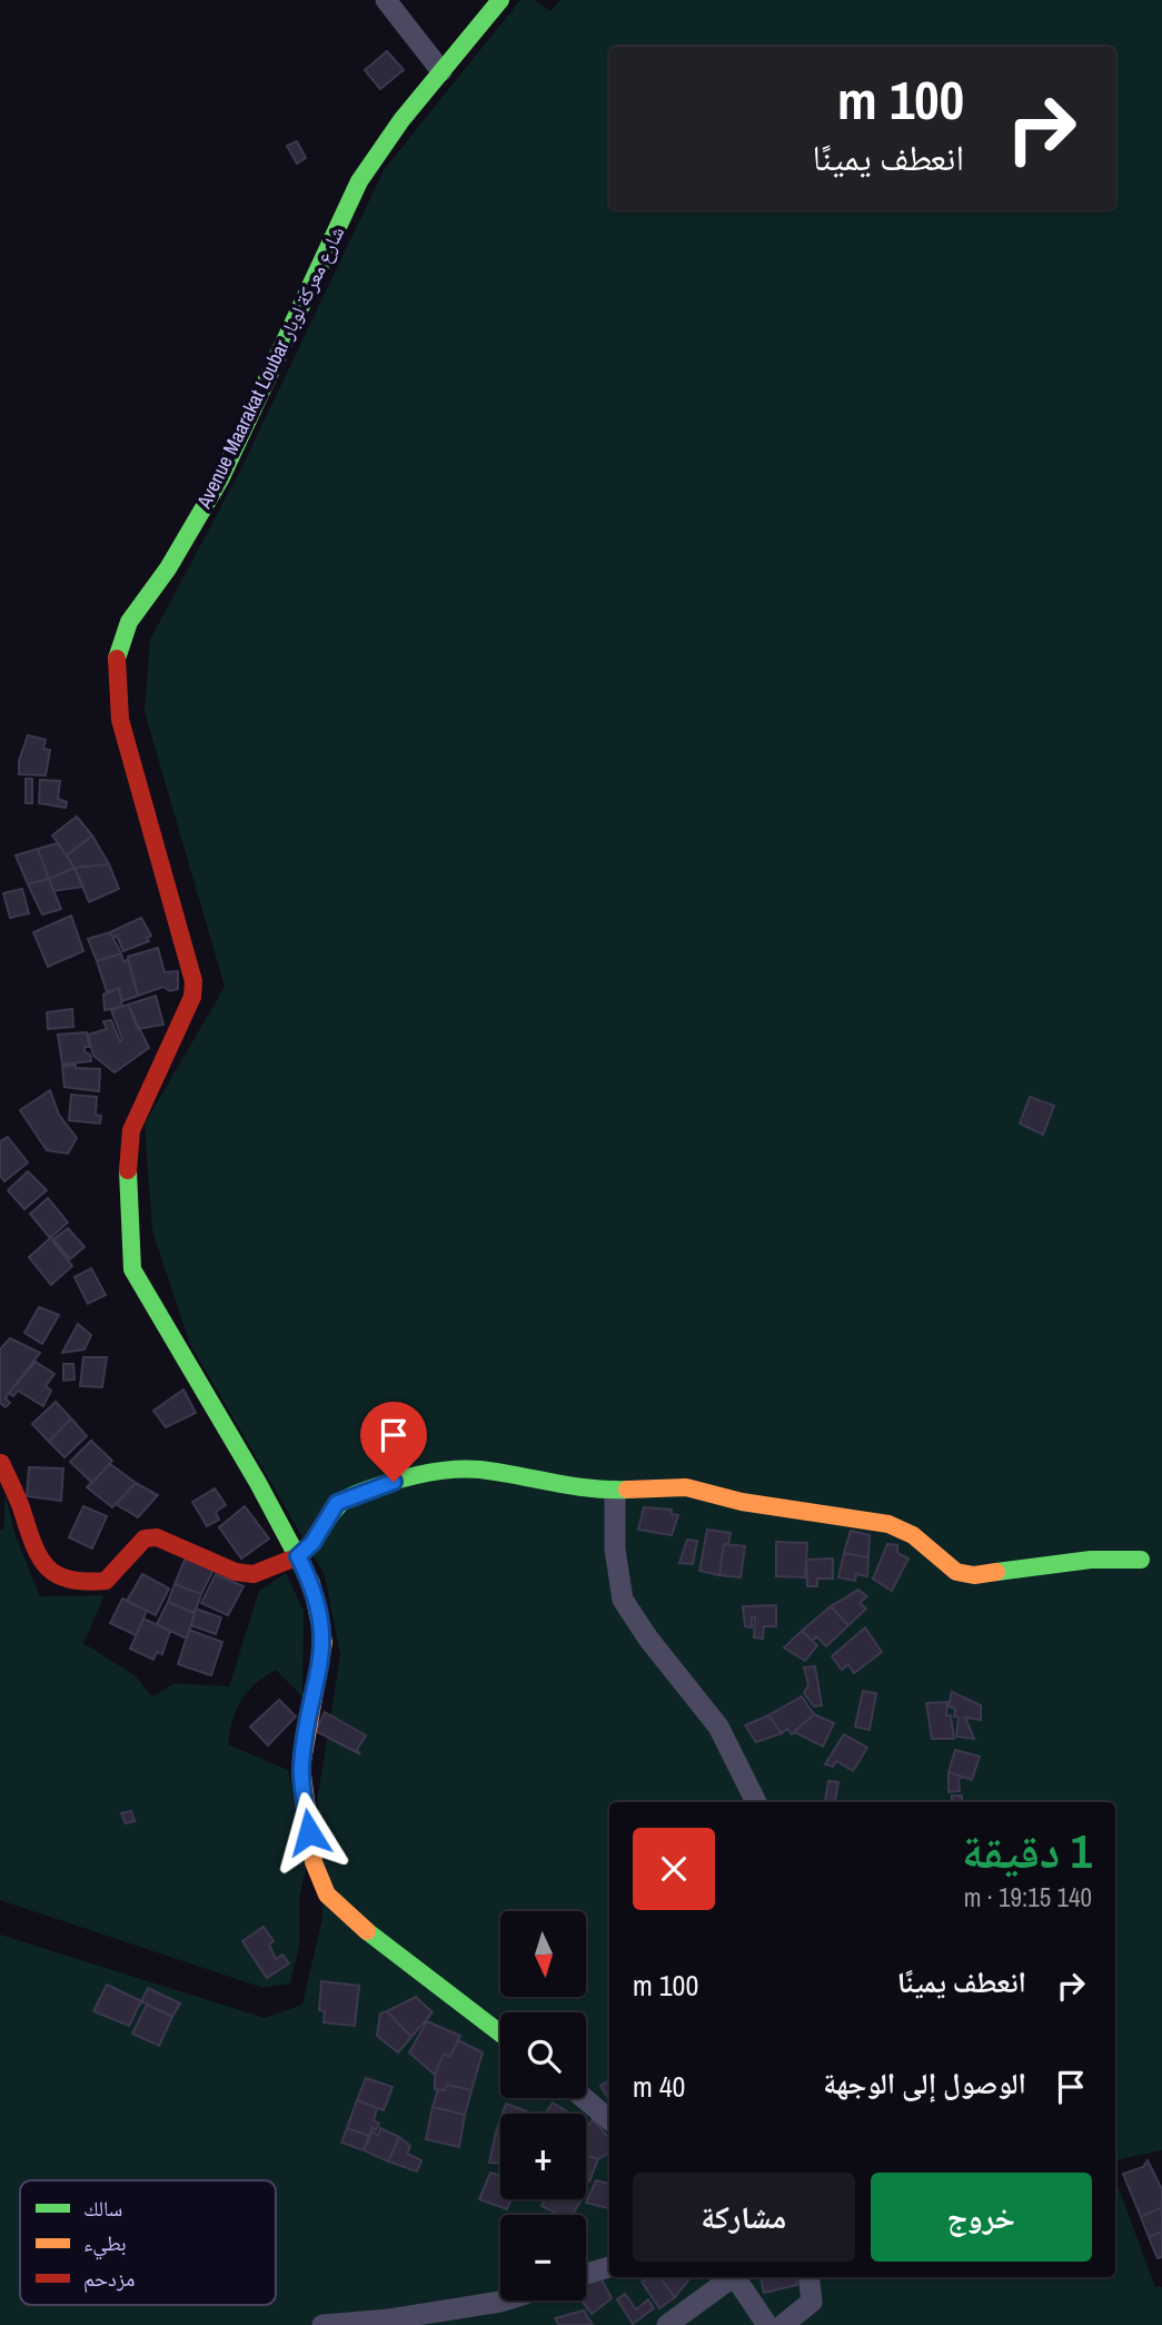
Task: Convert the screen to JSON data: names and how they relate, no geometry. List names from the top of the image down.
{
  "streets": {
    "street": ["Avenue Maarakat Loubar شارع معركة لوبار"]
  },
  "legend": ["سالك", "بطيء", "مزدحم"],
  "north": "bottom",
  "page": {
    "turn": ["100 m", "انعطف يمينًا"],
    "heading": ["1 دقيقة", "140 m · 19:15"],
    "map_buttons": ["+", "−"],
    "list": [
      {
        "name": "انعطف يمينًا",
        "value": "100 m"
      },
      {
        "name": "الوصول إلى الوجهة",
        "value": "40 m"
      }
    ],
    "buttons": ["خروج", "مشاركة"]
  }
}
